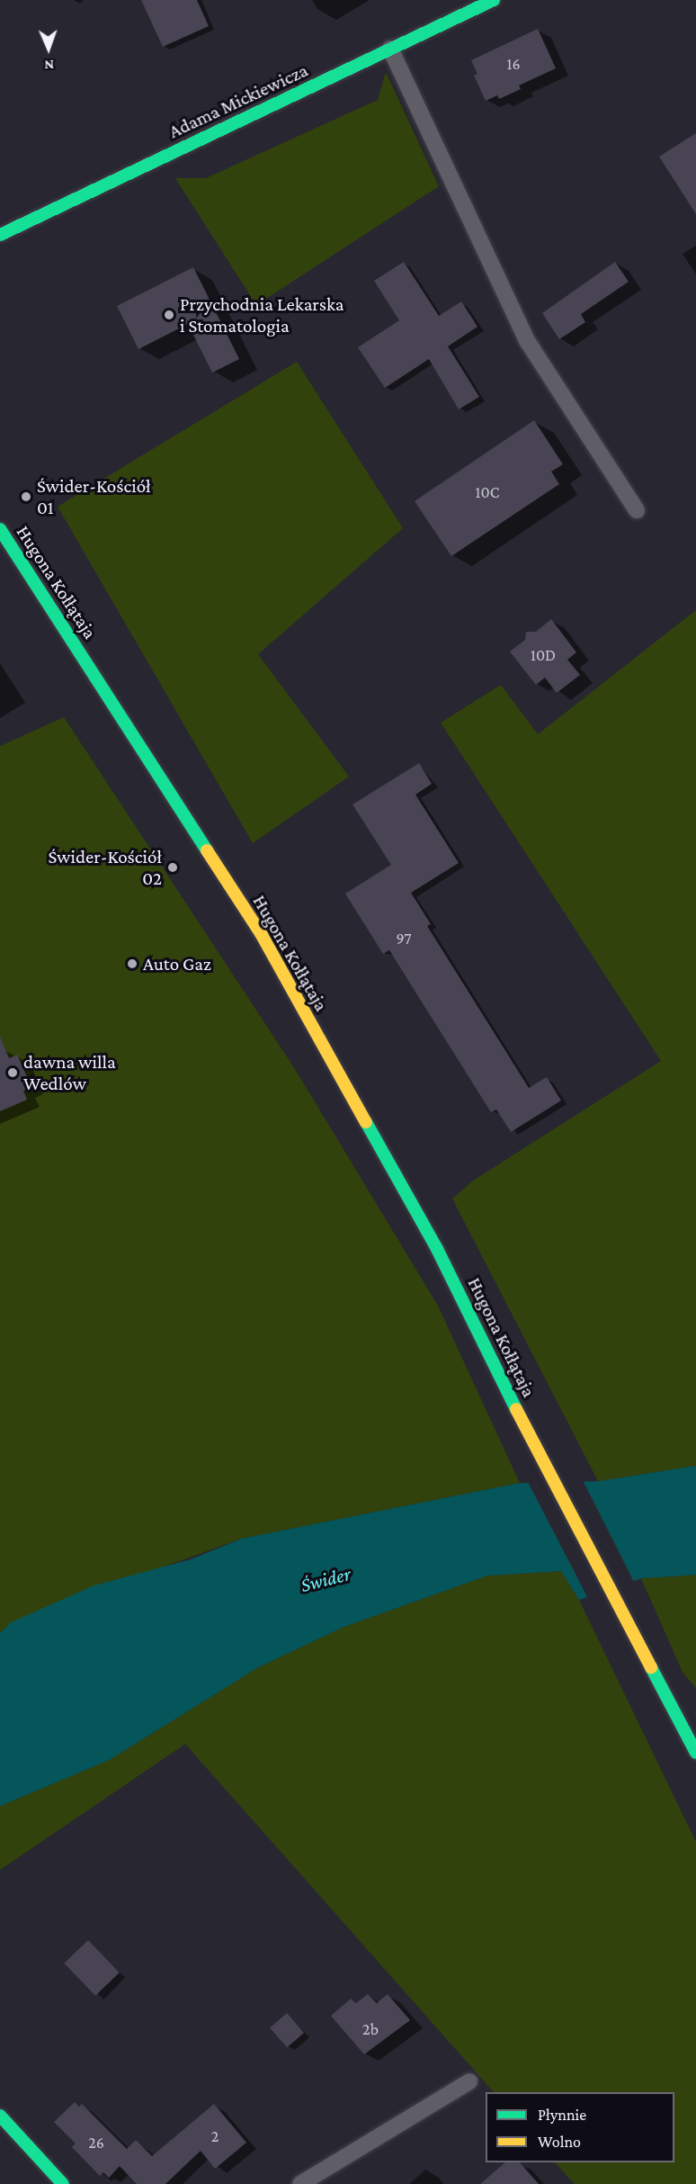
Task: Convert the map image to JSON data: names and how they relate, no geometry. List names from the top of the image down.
{
  "streets": {
    "main road": ["Adama Mickiewicza", "Hugona Kołłątaja"]
  },
  "water": ["Świder"],
  "places": [
    "Przychodnia Lekarska i Stomatologia",
    "Świder-Kościół 01",
    "Świder-Kościół 02",
    "Auto Gaz",
    "dawna willa Wedlów"
  ],
  "house_numbers": [
    "16",
    "10C",
    "10D",
    "97",
    "2b",
    "2",
    "26"
  ],
  "legend": ["Płynnie", "Wolno"],
  "north": "bottom"
}
